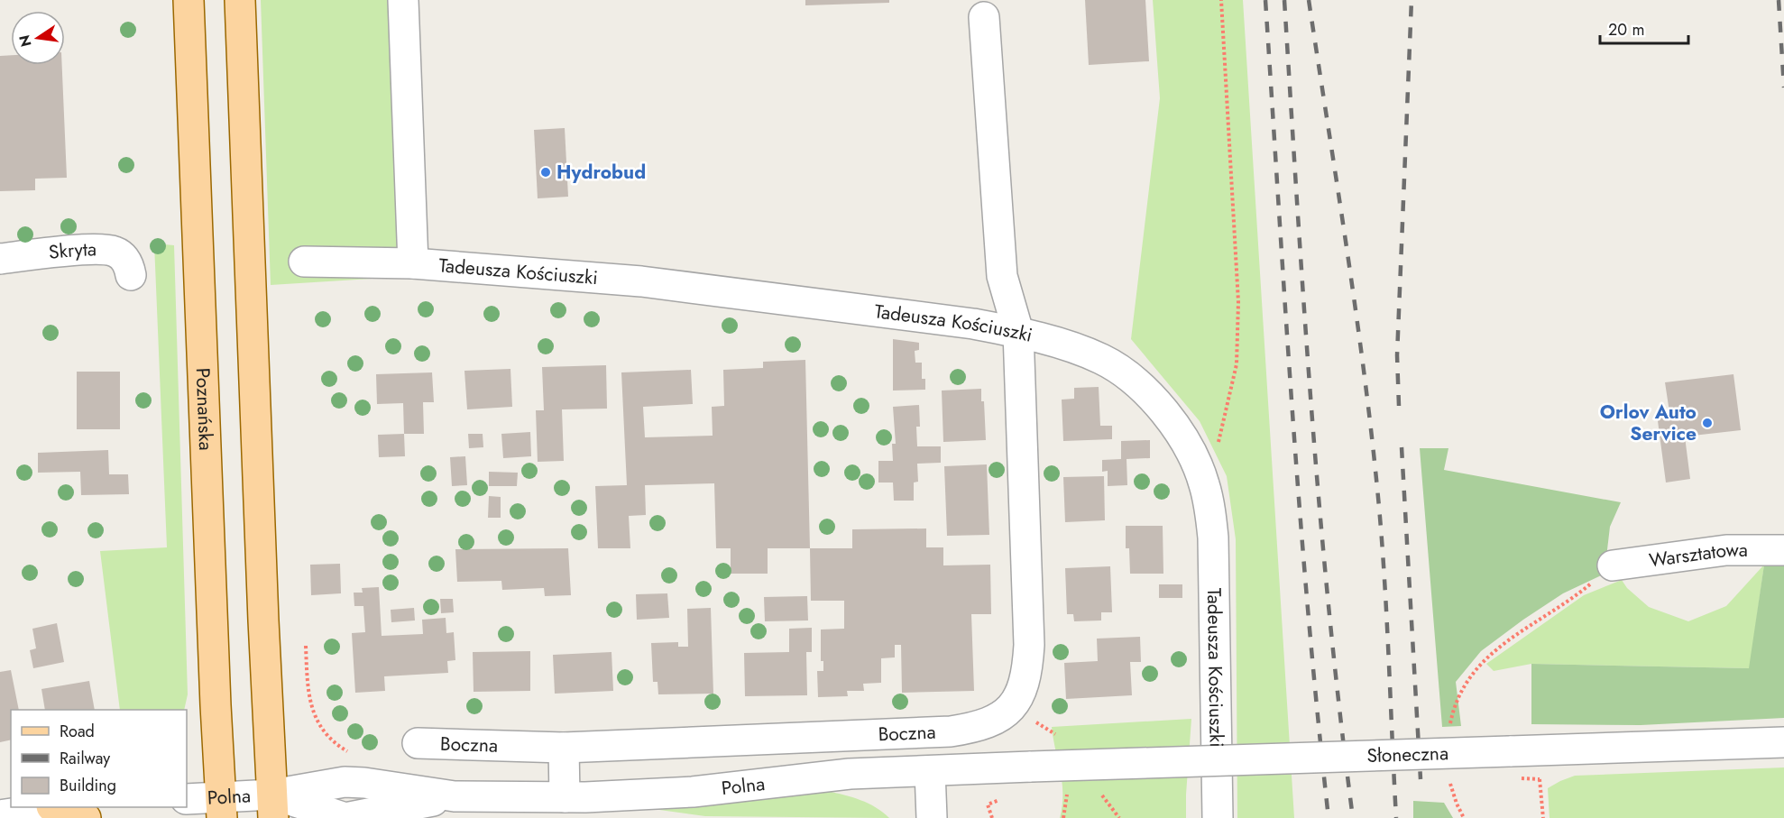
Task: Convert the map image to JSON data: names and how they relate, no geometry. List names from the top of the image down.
{
  "streets": {
    "main road": ["Poznańska"],
    "street": [
      "Skryta",
      "Tadeusza Kościuszki",
      "Warsztatowa",
      "Boczna",
      "Słoneczna",
      "Polna"
    ]
  },
  "crossings": [
    ["Tadeusza Kościuszki", "Boczna"],
    ["Poznańska", "Polna"],
    ["Słoneczna", "Polna"]
  ],
  "places": ["Hydrobud", "Orlov Auto Service"],
  "legend": ["Road", "Railway", "Building"],
  "scale_bar": "20 m",
  "north": "left"
}
